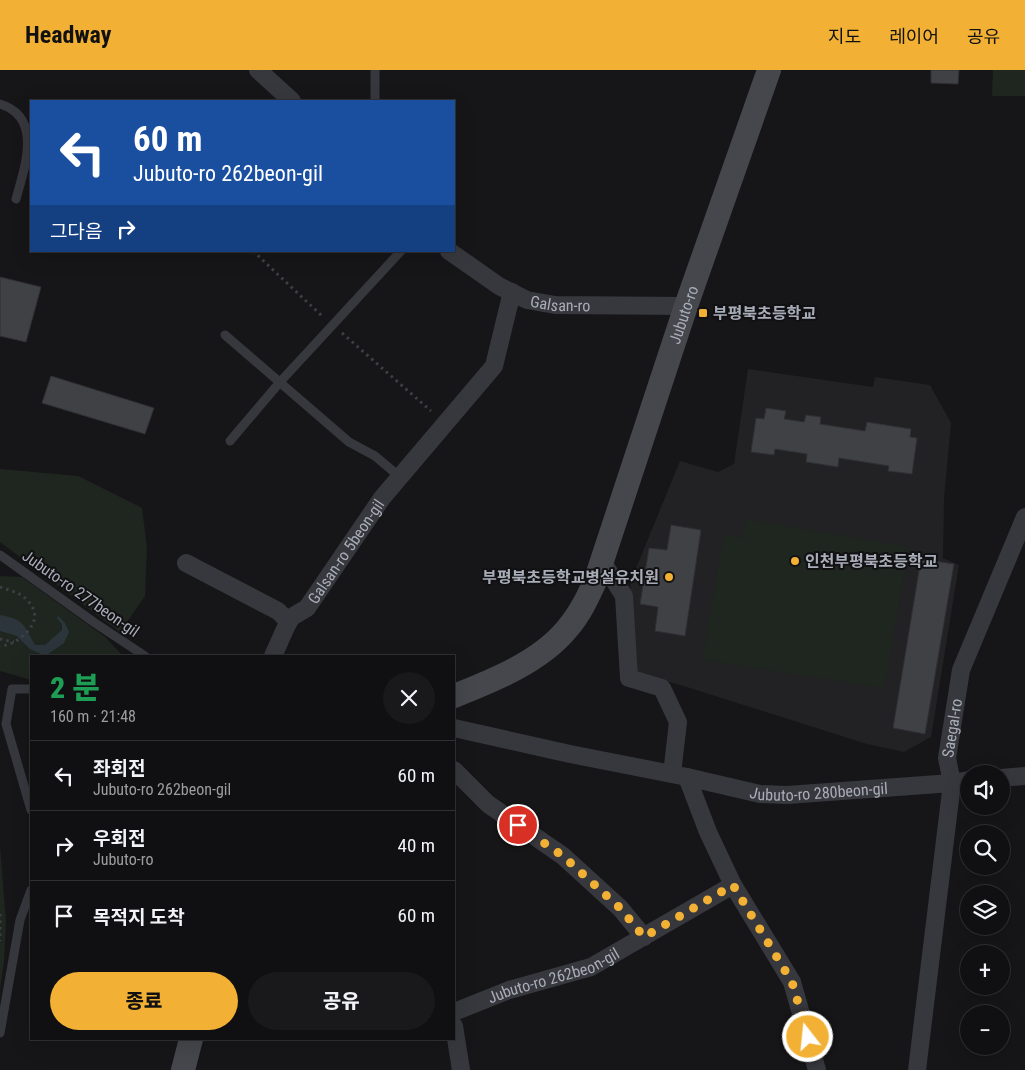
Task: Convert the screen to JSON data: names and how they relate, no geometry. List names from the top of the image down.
{
  "streets": {
    "main road": ["Jubuto-ro"],
    "street": [
      "Galsan-ro",
      "Galsan-ro 5beon-gil",
      "Saegal-ro",
      "Jubuto-ro 280beon-gil",
      "Jubuto-ro 262beon-gil"
    ],
    "lane": ["Jubuto-ro 277beon-gil"]
  },
  "crossings": [
    ["Galsan-ro", "Jubuto-ro"],
    ["Galsan-ro", "Galsan-ro 5beon-gil"]
  ],
  "places": {
    "transit": ["부평북초등학교"],
    "other": ["인천부평북초등학교", "부평북초등학교병설유치원"]
  },
  "page": {
    "header": "Headway",
    "nav": ["지도", "레이어", "공유"],
    "turn": ["60 m", "Jubuto-ro 262beon-gil"],
    "then": "그다음",
    "heading": ["2 분", "160 m · 21:48"],
    "list": [
      {
        "name": "좌회전",
        "note": "Jubuto-ro 262beon-gil",
        "value": "60 m"
      },
      {
        "name": "우회전",
        "note": "Jubuto-ro",
        "value": "40 m"
      },
      {
        "name": "목적지 도착",
        "value": "60 m"
      }
    ],
    "map_buttons": ["+", "−"],
    "buttons": ["종료", "공유"]
  }
}
